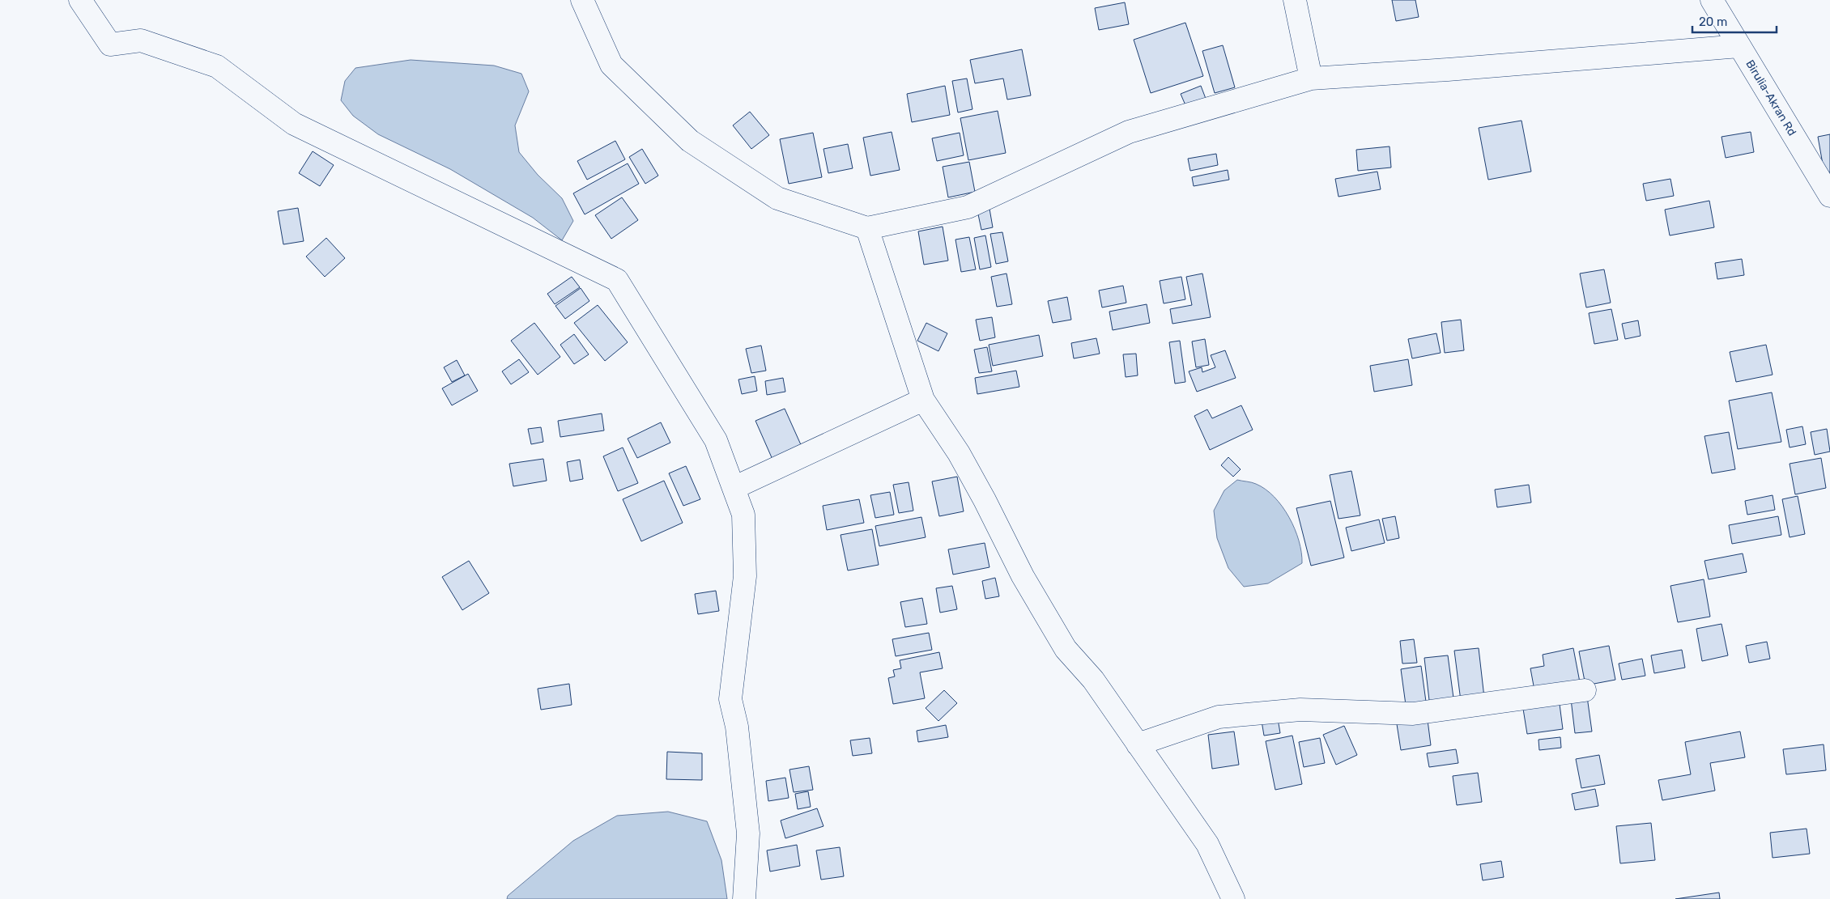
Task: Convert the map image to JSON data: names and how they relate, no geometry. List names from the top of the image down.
{
  "streets": {
    "street": ["Birulia-Akran Rd"]
  },
  "scale_bar": "20 m"
}
